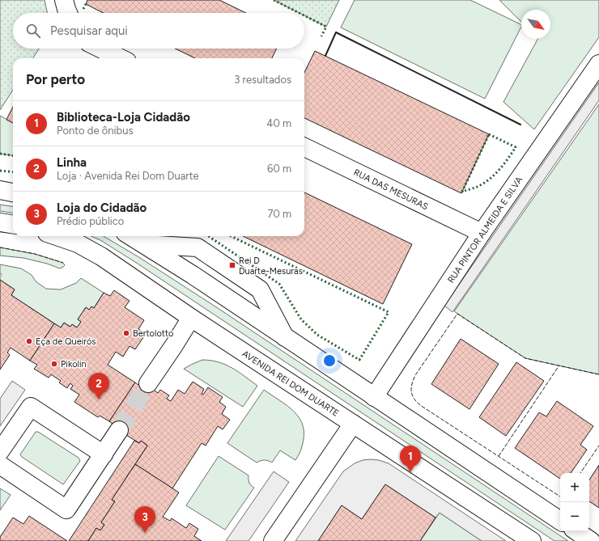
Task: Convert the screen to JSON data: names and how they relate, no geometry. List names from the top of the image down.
{
  "streets": {
    "main road": ["RUA DAS MESURAS", "RUA PINTOR ALMEIDA E SILVA", "AVENIDA REI DOM DUARTE"]
  },
  "crossings": [
    ["RUA DAS MESURAS", "RUA PINTOR ALMEIDA E SILVA"]
  ],
  "places": {
    "transit": ["Rei D Duarte-Mesuras"],
    "other": ["Bertolotto", "Eça de Queirós", "Pikolin"]
  },
  "north": "bottom right",
  "page": {
    "search": "Pesquisar aqui",
    "heading": ["Por perto", "3 resultados"],
    "list": [
      {
        "mark": "1",
        "name": "Biblioteca-Loja Cidadão",
        "note": "Ponto de ônibus",
        "value": "40 m"
      },
      {
        "mark": "2",
        "name": "Linha",
        "note": "Loja · Avenida Rei Dom Duarte",
        "value": "60 m"
      },
      {
        "mark": "3",
        "name": "Loja do Cidadão",
        "note": "Prédio público",
        "value": "70 m"
      }
    ],
    "pins": ["2", "1", "3"],
    "map_buttons": ["+", "−"]
  }
}
